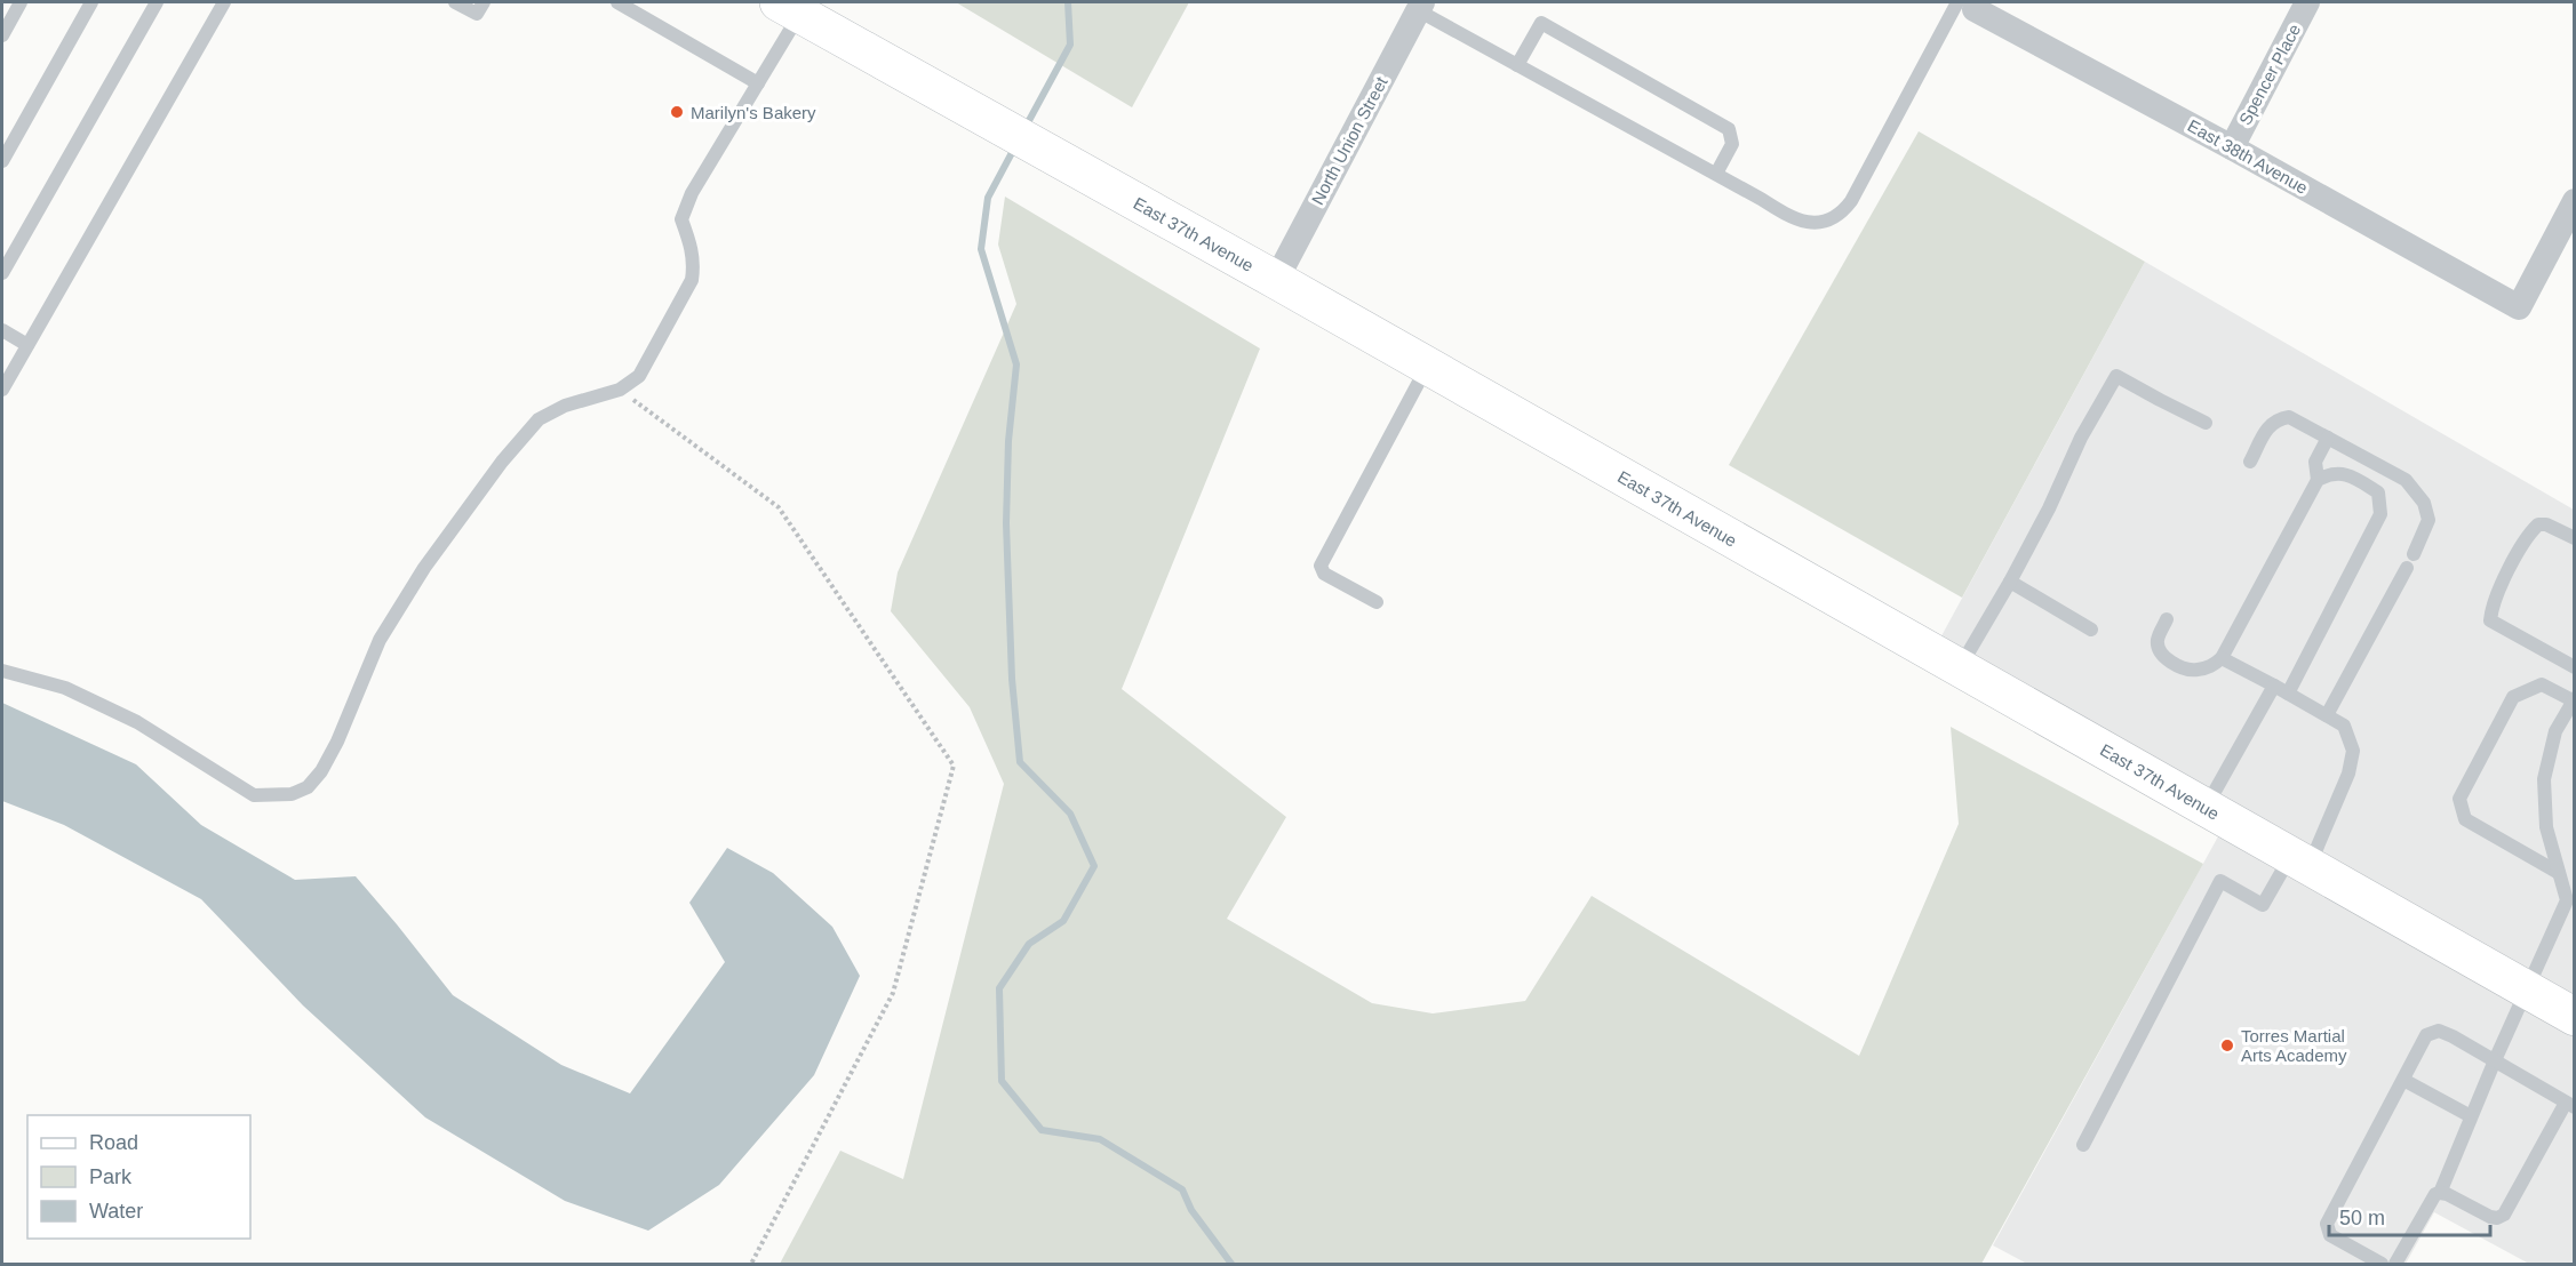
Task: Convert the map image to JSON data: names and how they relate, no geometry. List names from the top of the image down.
{
  "streets": {
    "main road": ["East 37th Avenue"],
    "street": ["Spencer Place", "North Union Street", "East 38th Avenue"]
  },
  "crossings": [
    ["Spencer Place", "East 38th Avenue"],
    ["North Union Street", "East 37th Avenue"]
  ],
  "places": ["Marilyn's Bakery", "Torres Martial Arts Academy"],
  "legend": ["Road", "Park", "Water"],
  "scale_bar": "50 m"
}
